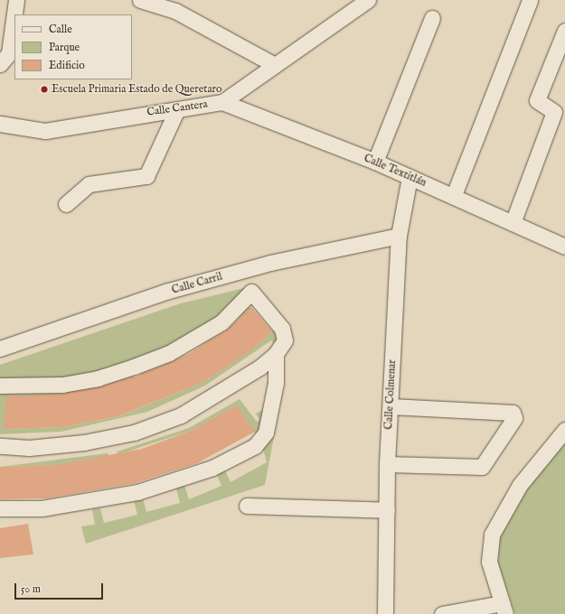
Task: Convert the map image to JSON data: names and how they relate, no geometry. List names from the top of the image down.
{
  "streets": {
    "street": [
      "Calle Cantera",
      "Calle Textitlán",
      "Calle Carril",
      "Calle Colmenar"
    ]
  },
  "crossings": [
    ["Calle Cantera", "Calle Textitlán"],
    ["Calle Textitlán", "Calle Colmenar"],
    ["Calle Carril", "Calle Colmenar"]
  ],
  "places": ["Escuela Primaria Estado de Queretaro"],
  "legend": ["Calle", "Parque", "Edificio"],
  "scale_bar": "50 m"
}
